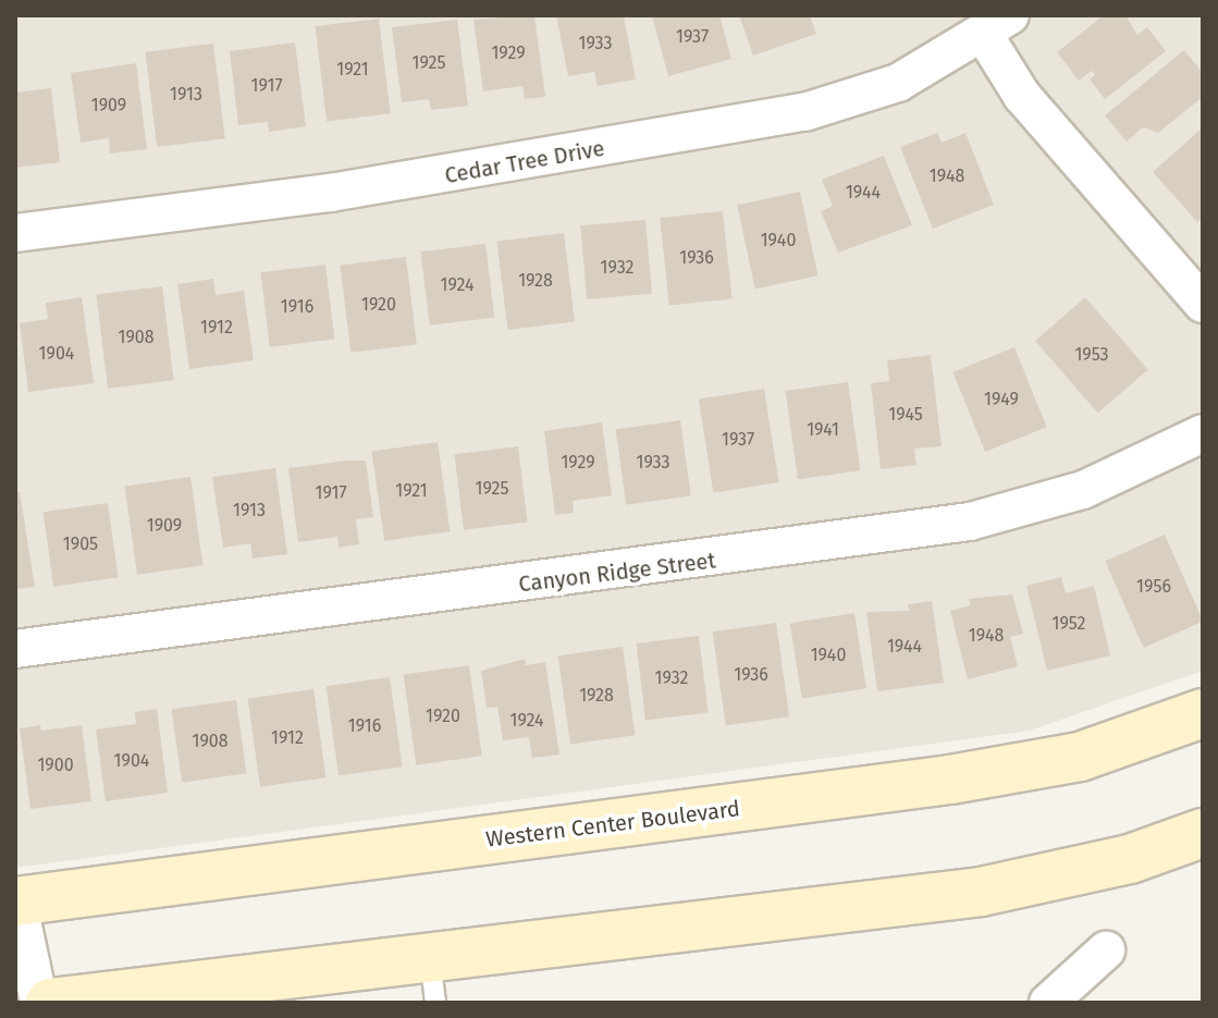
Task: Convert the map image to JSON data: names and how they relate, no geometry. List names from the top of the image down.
{
  "streets": {
    "main road": ["Western Center Boulevard"],
    "street": ["Cedar Tree Drive", "Canyon Ridge Street"]
  },
  "house_numbers": [
    "1937",
    "1933",
    "1929",
    "1925",
    "1921",
    "1917",
    "1913",
    "1909",
    "1948",
    "1944",
    "1940",
    "1936",
    "1932",
    "1928",
    "1924",
    "1920",
    "1916",
    "1912",
    "1908",
    "1904",
    "1953",
    "1949",
    "1945",
    "1941",
    "1937",
    "1929",
    "1933",
    "1925",
    "1921",
    "1917",
    "1913",
    "1909",
    "1905",
    "1956",
    "1952",
    "1948",
    "1944",
    "1940",
    "1936",
    "1932",
    "1928",
    "1920",
    "1924",
    "1916",
    "1912",
    "1908",
    "1904",
    "1900"
  ]
}
